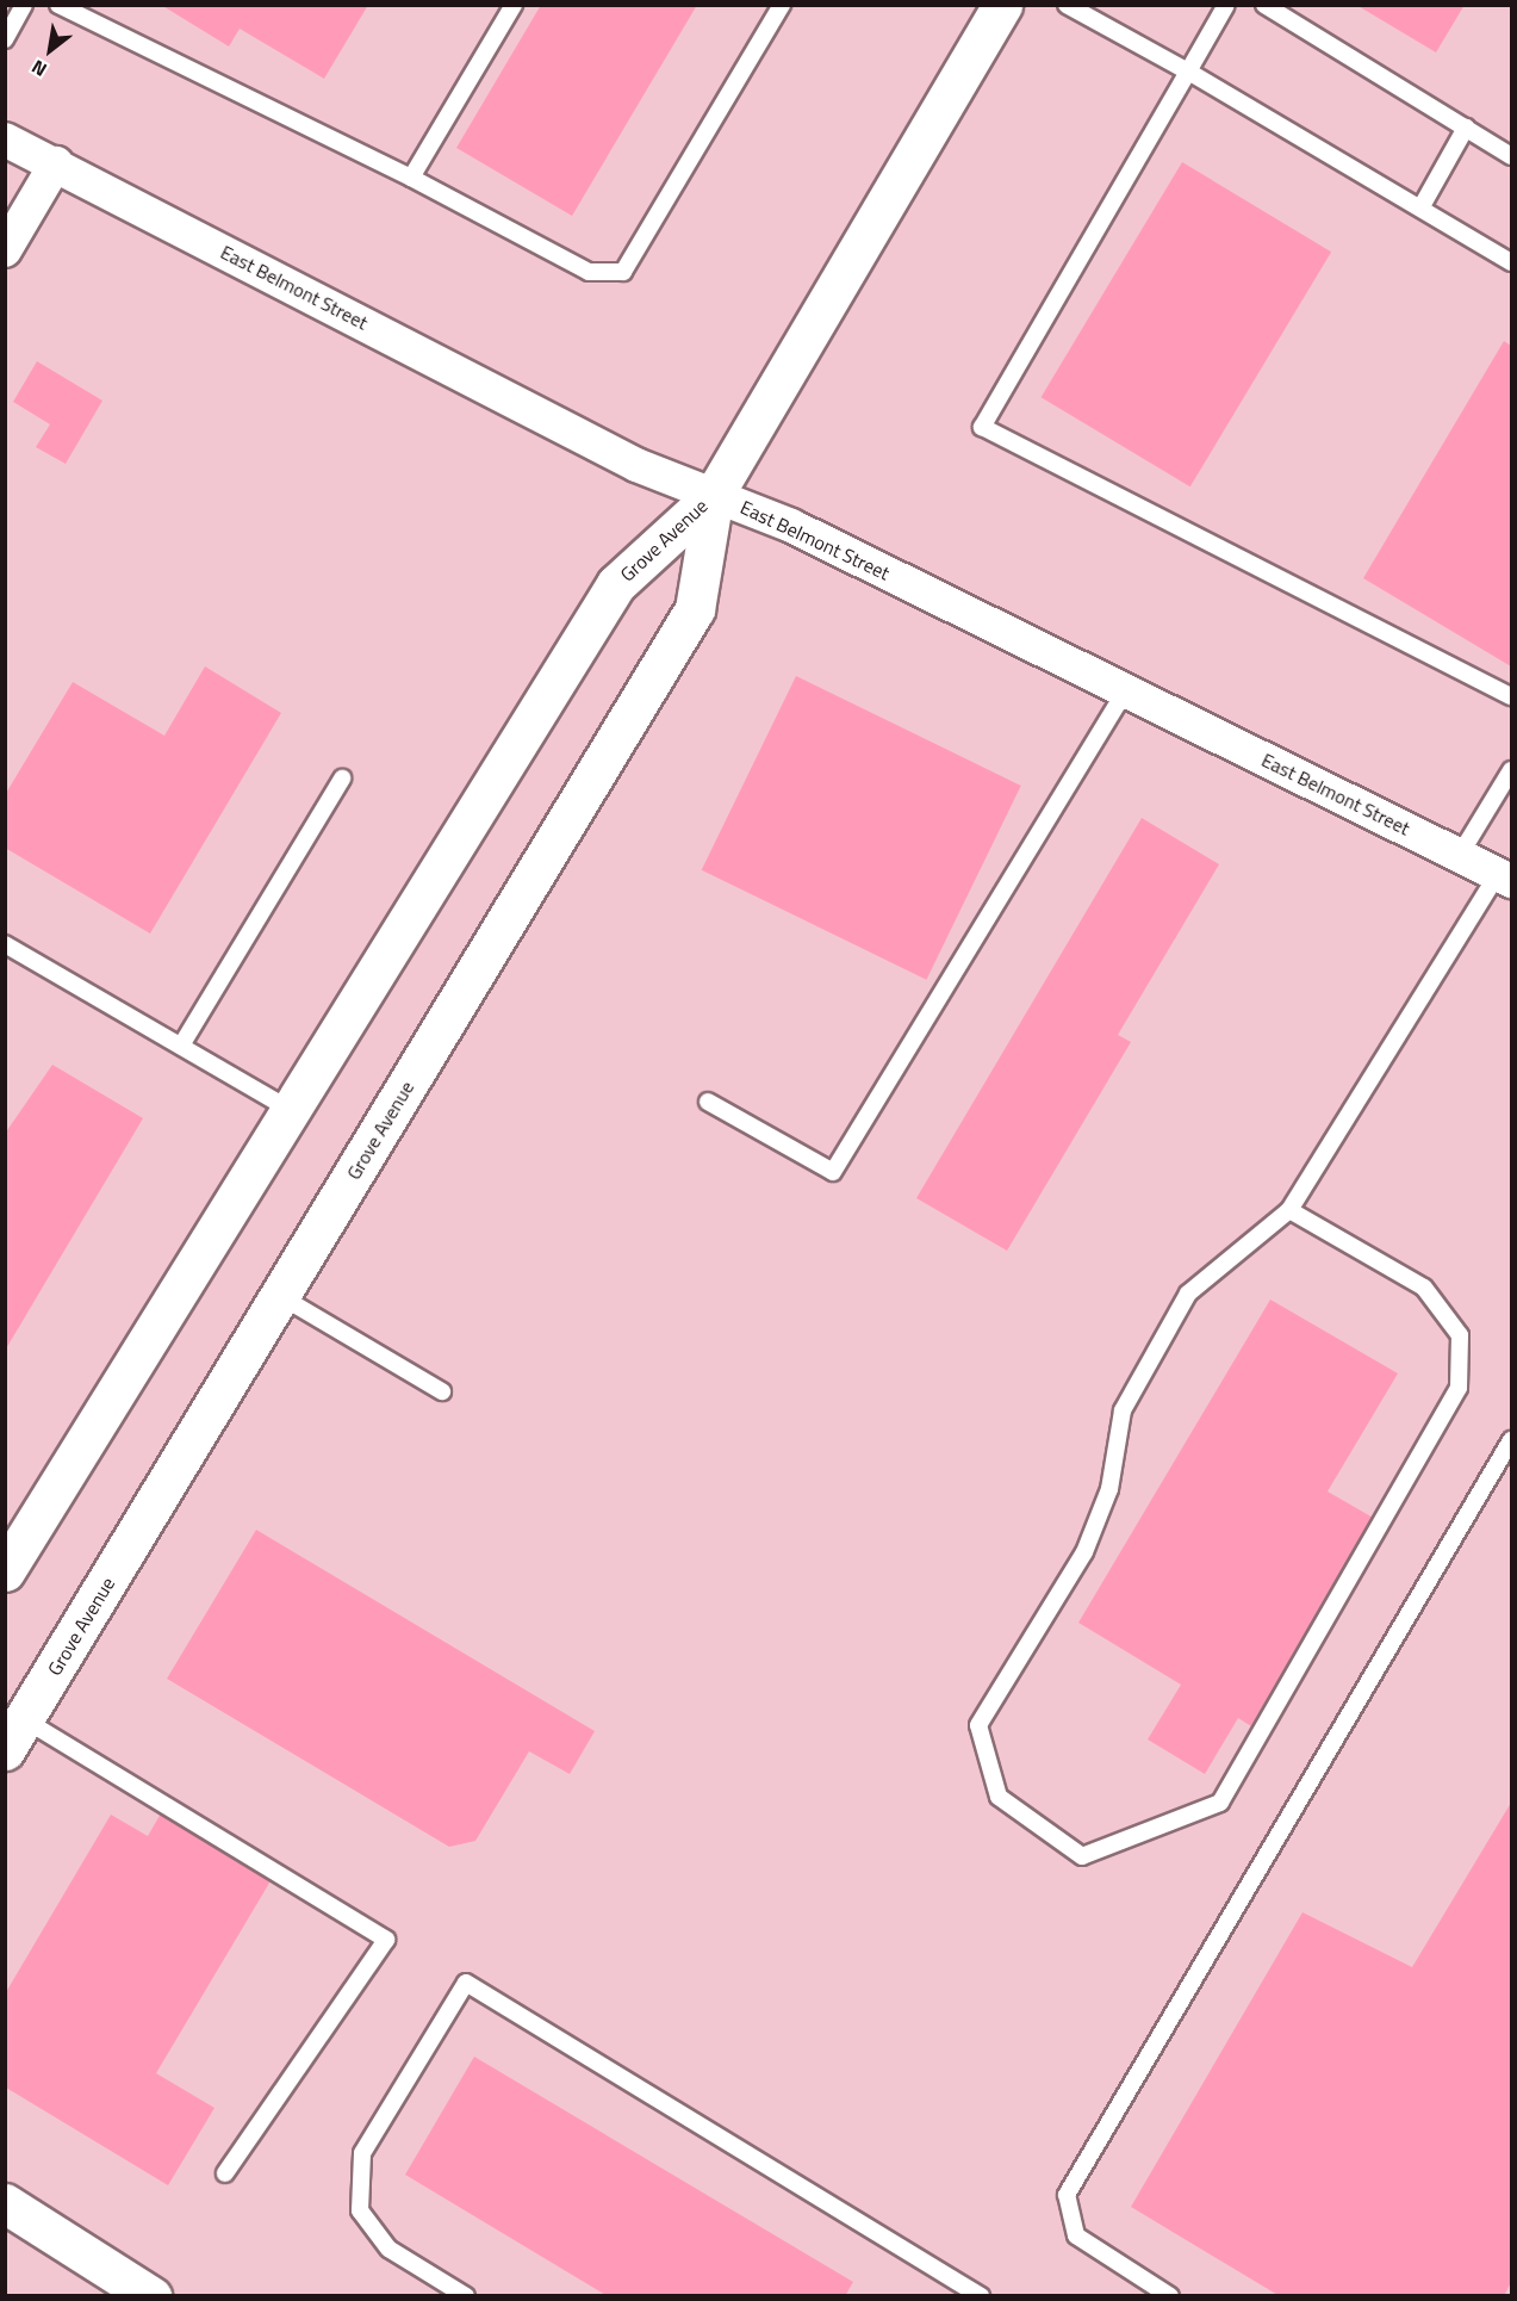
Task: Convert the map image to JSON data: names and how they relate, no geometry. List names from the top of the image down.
{
  "streets": {
    "main road": ["Grove Avenue"],
    "street": ["East Belmont Street"]
  },
  "crossings": [
    ["East Belmont Street", "Grove Avenue"]
  ],
  "north": "bottom left"
}
